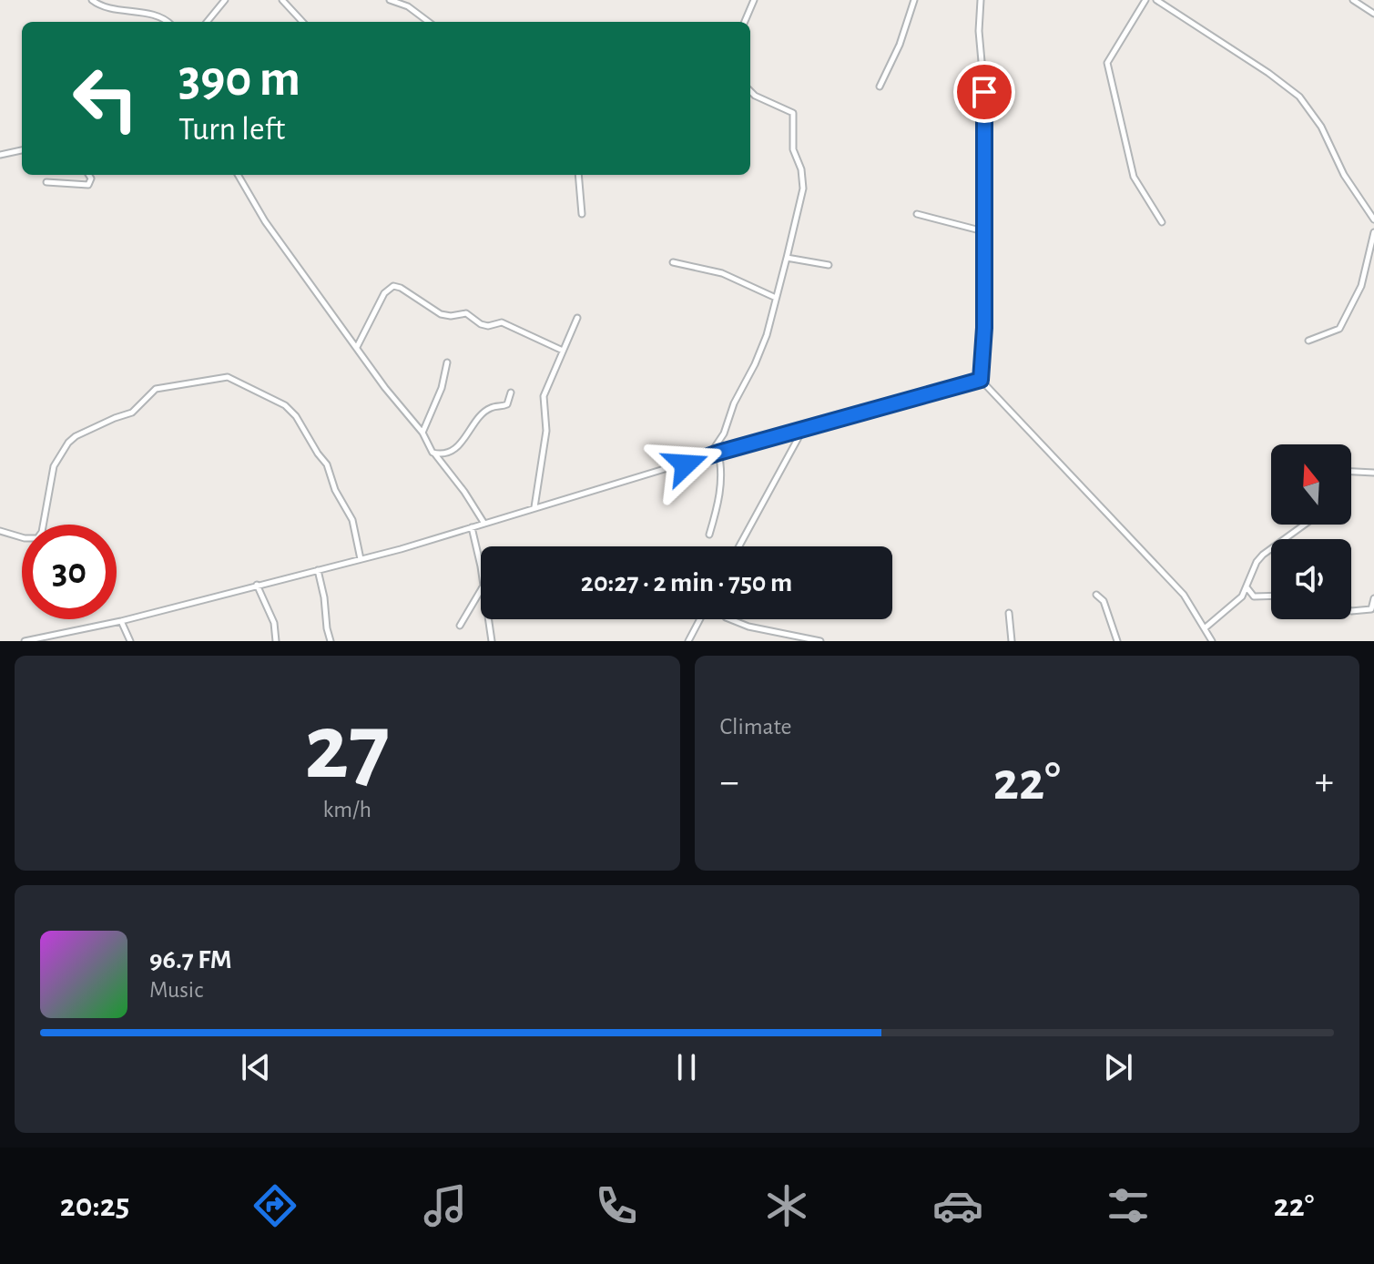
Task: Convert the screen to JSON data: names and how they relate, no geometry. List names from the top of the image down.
{
  "north": "top",
  "page": {
    "turn": ["390 m", "Turn left"],
    "limit": "30",
    "trip": "20:27 · 2 min · 750 m",
    "tile": [
      ["27", "km/h"],
      "Climate"
    ],
    "heat": ["−", "22°", "+"],
    "song": ["96.7 FM", "Music"],
    "tabs": ["20:25", "22°"]
  }
}
